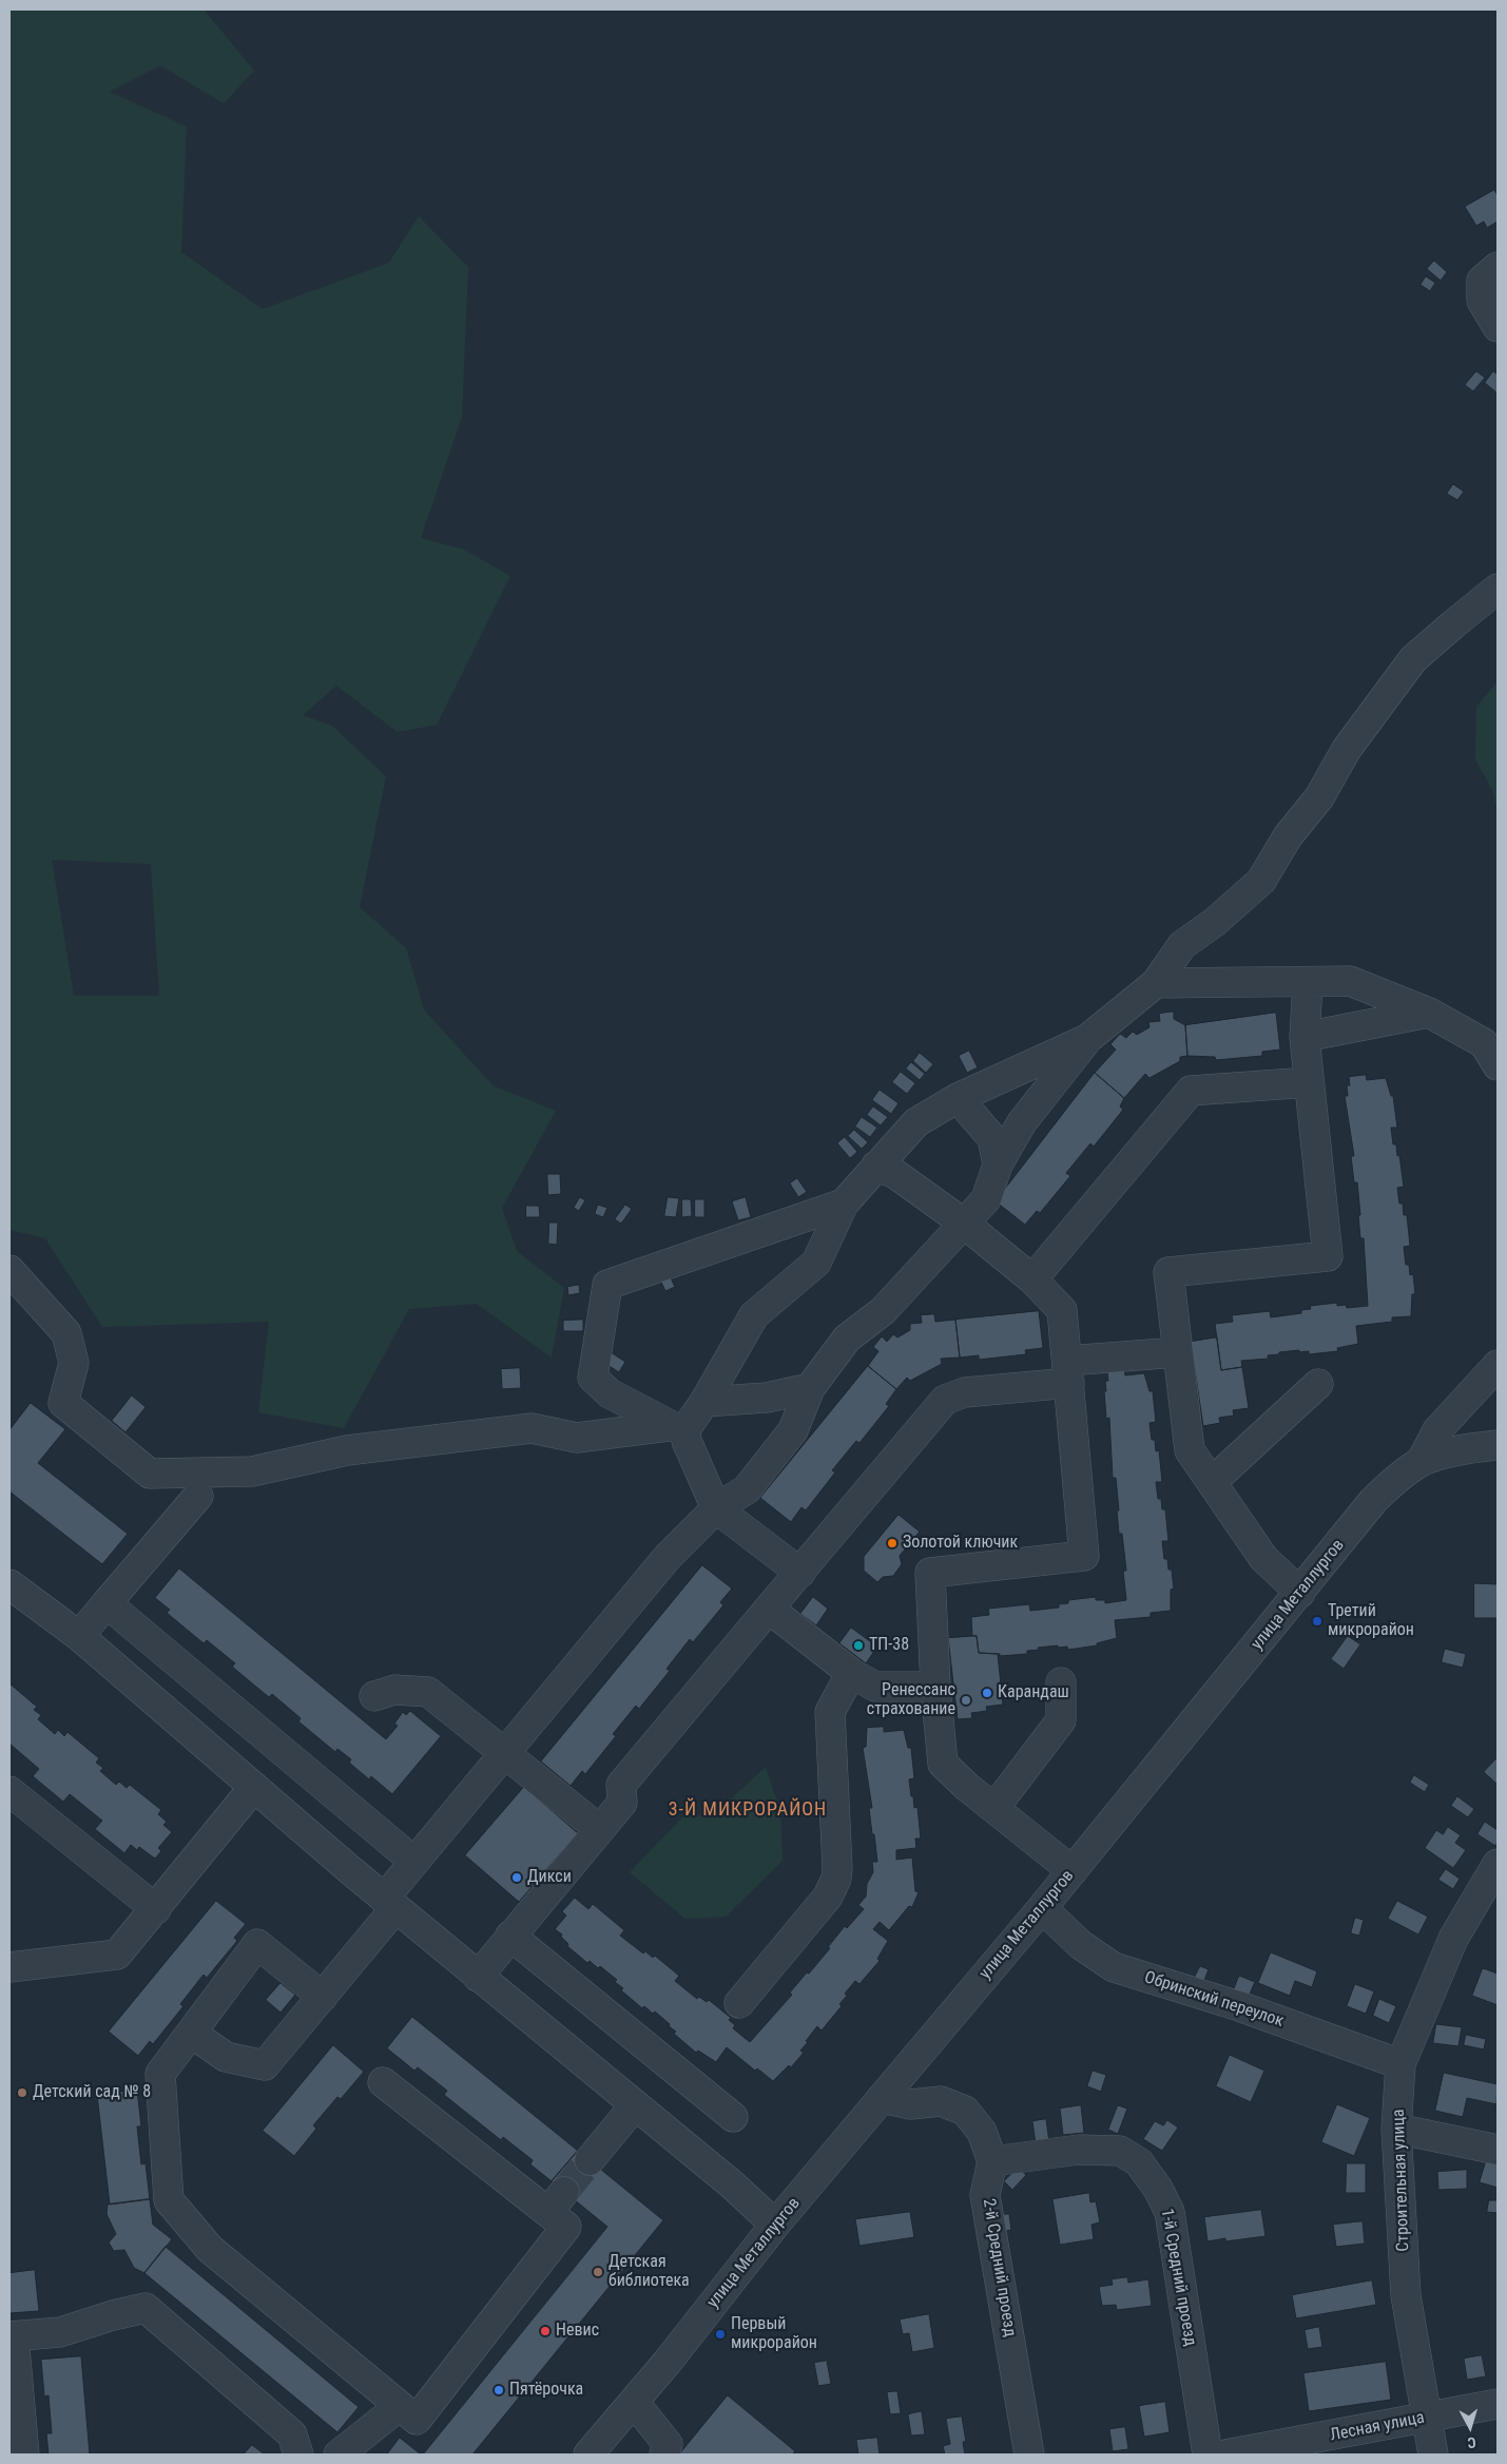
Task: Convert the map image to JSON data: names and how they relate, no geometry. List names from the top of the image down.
{
  "streets": {
    "street": [
      "улица Металлургов",
      "Обринский переулок",
      "Строительная улица",
      "2-й Средний проезд",
      "1-й Средний проезд",
      "Лесная улица"
    ]
  },
  "crossings": [
    ["улица Металлургов", "Обринский переулок"],
    ["Обринский переулок", "Строительная улица"],
    ["Строительная улица", "Лесная улица"],
    ["2-й Средний проезд", "1-й Средний проезд"]
  ],
  "districts": ["3-Й МИКРОРАЙОН"],
  "places": [
    "Золотой ключик",
    "Третий микрорайон",
    "ТП-38",
    "Карандаш",
    "Ренессанс страхование",
    "Дикси",
    "Детский сад № 8",
    "Детская библиотека",
    "Невис",
    "Первый микрорайон",
    "Пятёрочка"
  ],
  "north": "bottom"
}
